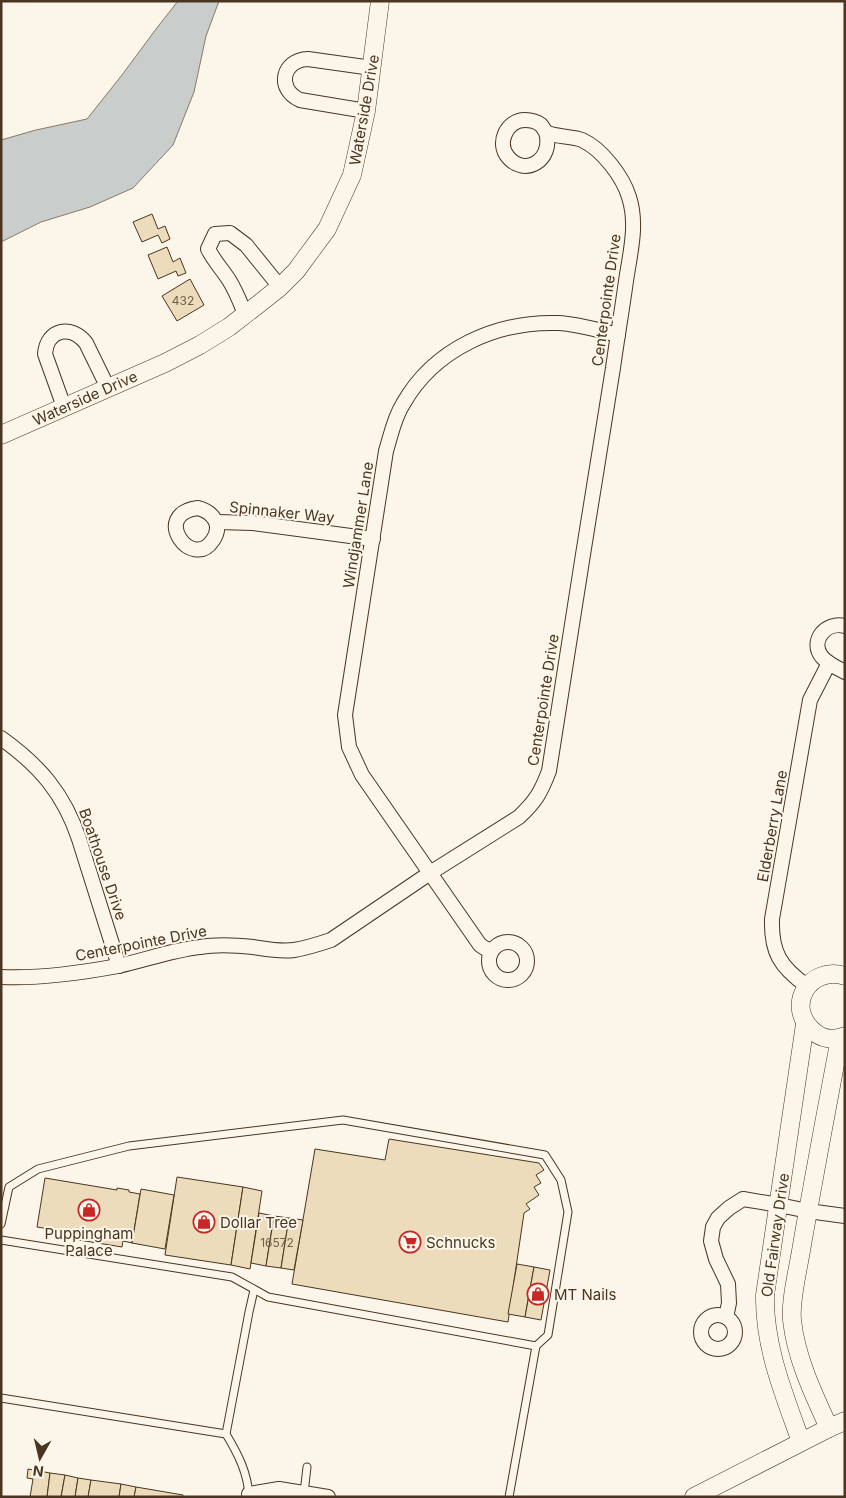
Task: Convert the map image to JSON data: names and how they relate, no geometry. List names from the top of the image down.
{
  "streets": {
    "street": [
      "Waterside Drive",
      "Centerpointe Drive",
      "Spinnaker Way",
      "Windjammer Lane",
      "Elderberry Lane",
      "Boathouse Drive",
      "Old Fairway Drive"
    ]
  },
  "crossings": [
    ["Centerpointe Drive", "Windjammer Lane"],
    ["Centerpointe Drive", "Boathouse Drive"],
    ["Spinnaker Way", "Windjammer Lane"],
    ["Elderberry Lane", "Old Fairway Drive"]
  ],
  "places": {
    "shop": ["Puppingham Palace", "Dollar Tree", "MT Nails"],
    "supermarket": ["Schnucks"]
  },
  "house_numbers": ["432", "16572"],
  "north": "bottom"
}
